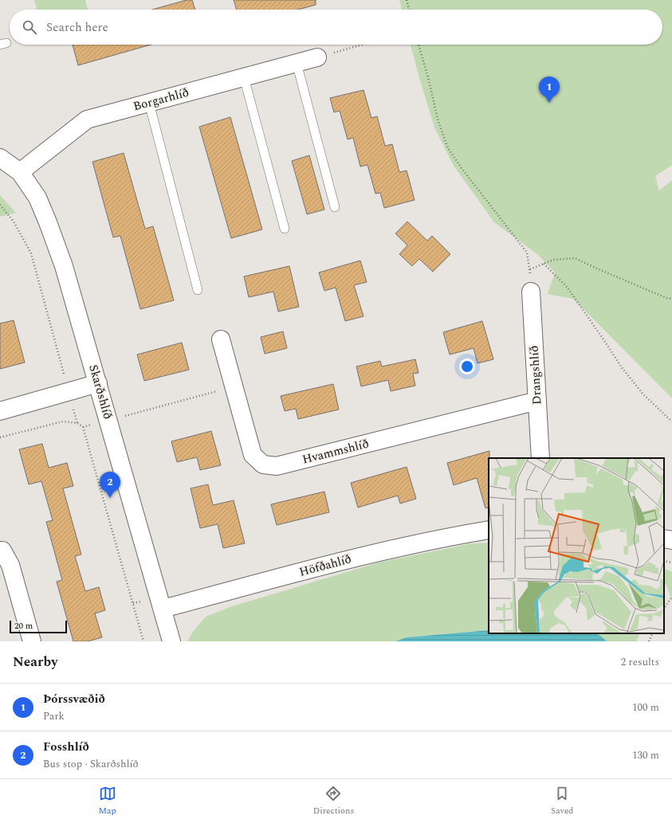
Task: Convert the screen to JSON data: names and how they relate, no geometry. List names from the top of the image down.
{
  "streets": {
    "street": [
      "Borgarhlíð",
      "Drangshlíð",
      "Skarðshlíð",
      "Hvammshlíð",
      "Höfðahlíð"
    ]
  },
  "crossings": [
    ["Borgarhlíð", "Skarðshlíð"],
    ["Drangshlíð", "Hvammshlíð"],
    ["Skarðshlíð", "Höfðahlíð"]
  ],
  "scale_bar": "20 m",
  "page": {
    "search": "Search here",
    "pins": ["1", "2"],
    "scale": "20 m",
    "heading": ["Nearby", "2 results"],
    "list": [
      {
        "mark": "1",
        "name": "Þórssvæðið",
        "note": "Park",
        "value": "100 m"
      },
      {
        "mark": "2",
        "name": "Fosshlíð",
        "note": "Bus stop · Skarðshlíð",
        "value": "130 m"
      }
    ],
    "nav": ["Map", "Directions", "Saved"]
  }
}
